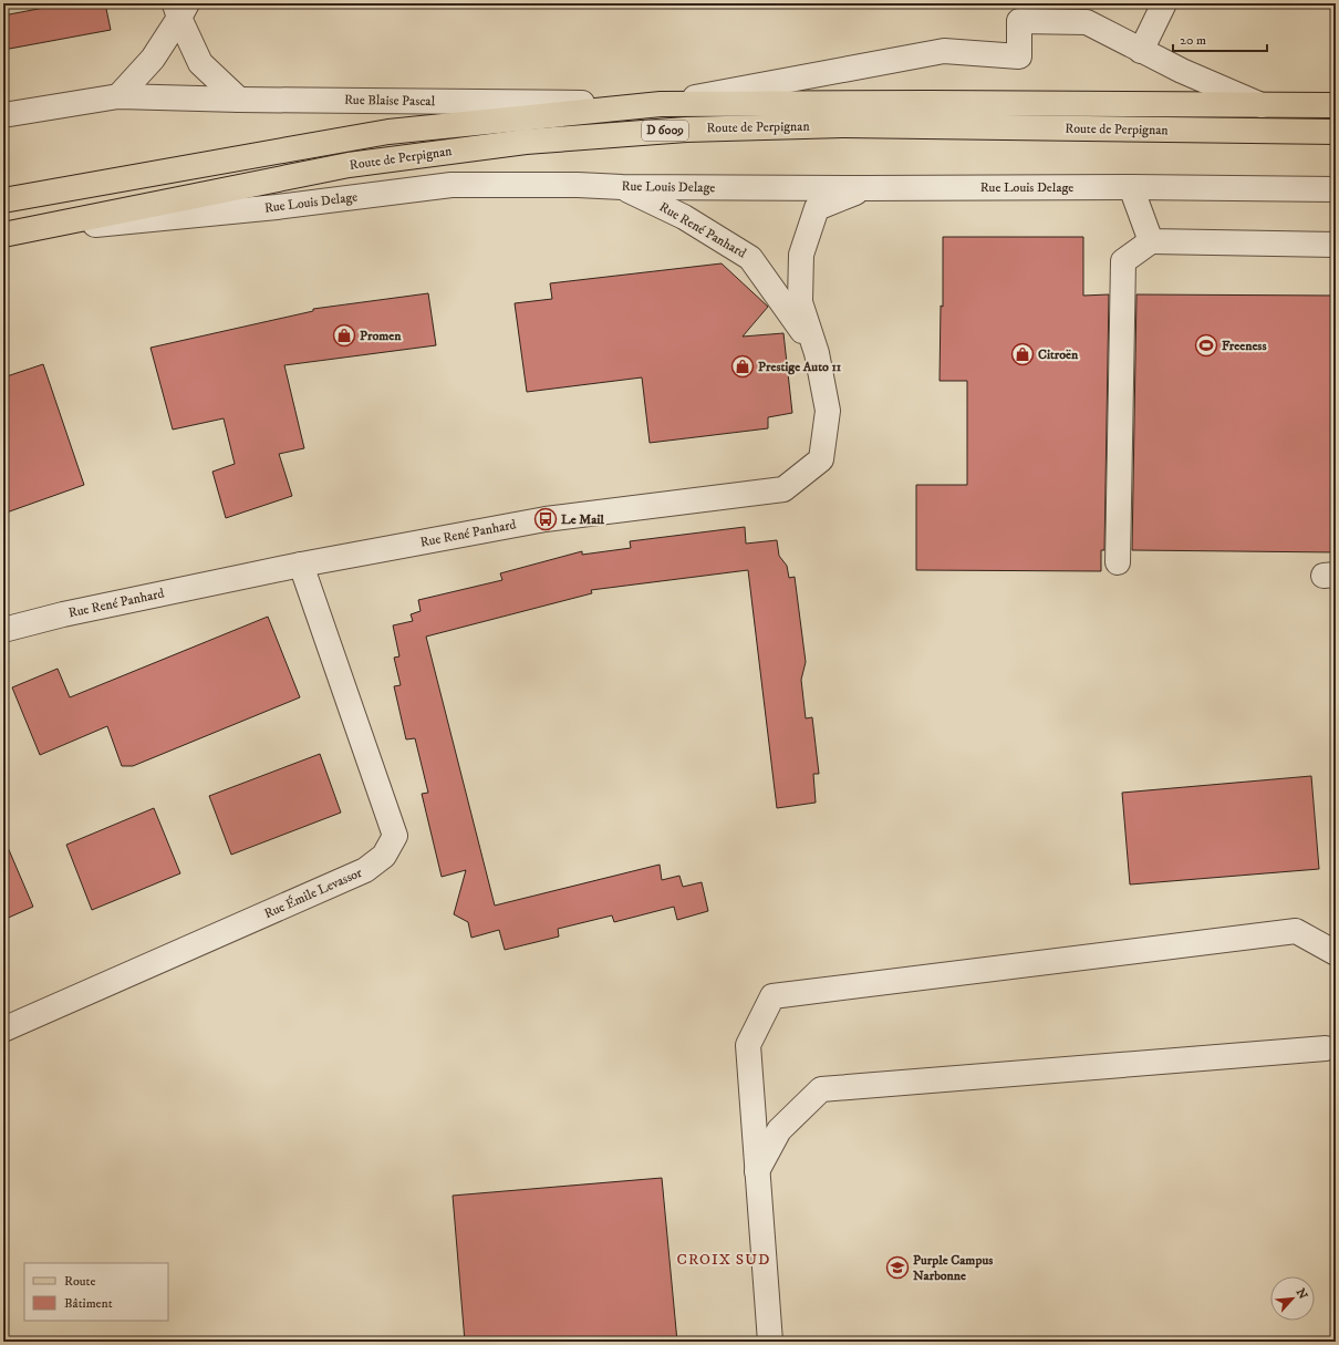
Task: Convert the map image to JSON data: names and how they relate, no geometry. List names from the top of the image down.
{
  "streets": {
    "main road": ["Route de Perpignan", "D 6009"],
    "street": [
      "Rue Blaise Pascal",
      "Rue Louis Delage",
      "Rue René Panhard",
      "Rue Émile Levassor"
    ]
  },
  "crossings": [
    ["Rue Blaise Pascal", "Route de Perpignan"],
    ["Route de Perpignan", "Rue Louis Delage"],
    ["Rue Louis Delage", "Rue René Panhard"],
    ["Rue René Panhard", "Rue Émile Levassor"]
  ],
  "districts": ["CROIX SUD"],
  "places": {
    "shop": ["Promen", "Citroën", "Prestige Auto 11"],
    "sports": ["Freeness"],
    "bus stop": ["Le Mail"],
    "school or university": ["Purple Campus Narbonne"]
  },
  "legend": ["Route", "Bâtiment"],
  "scale_bar": "20 m",
  "north": "top right"
}
